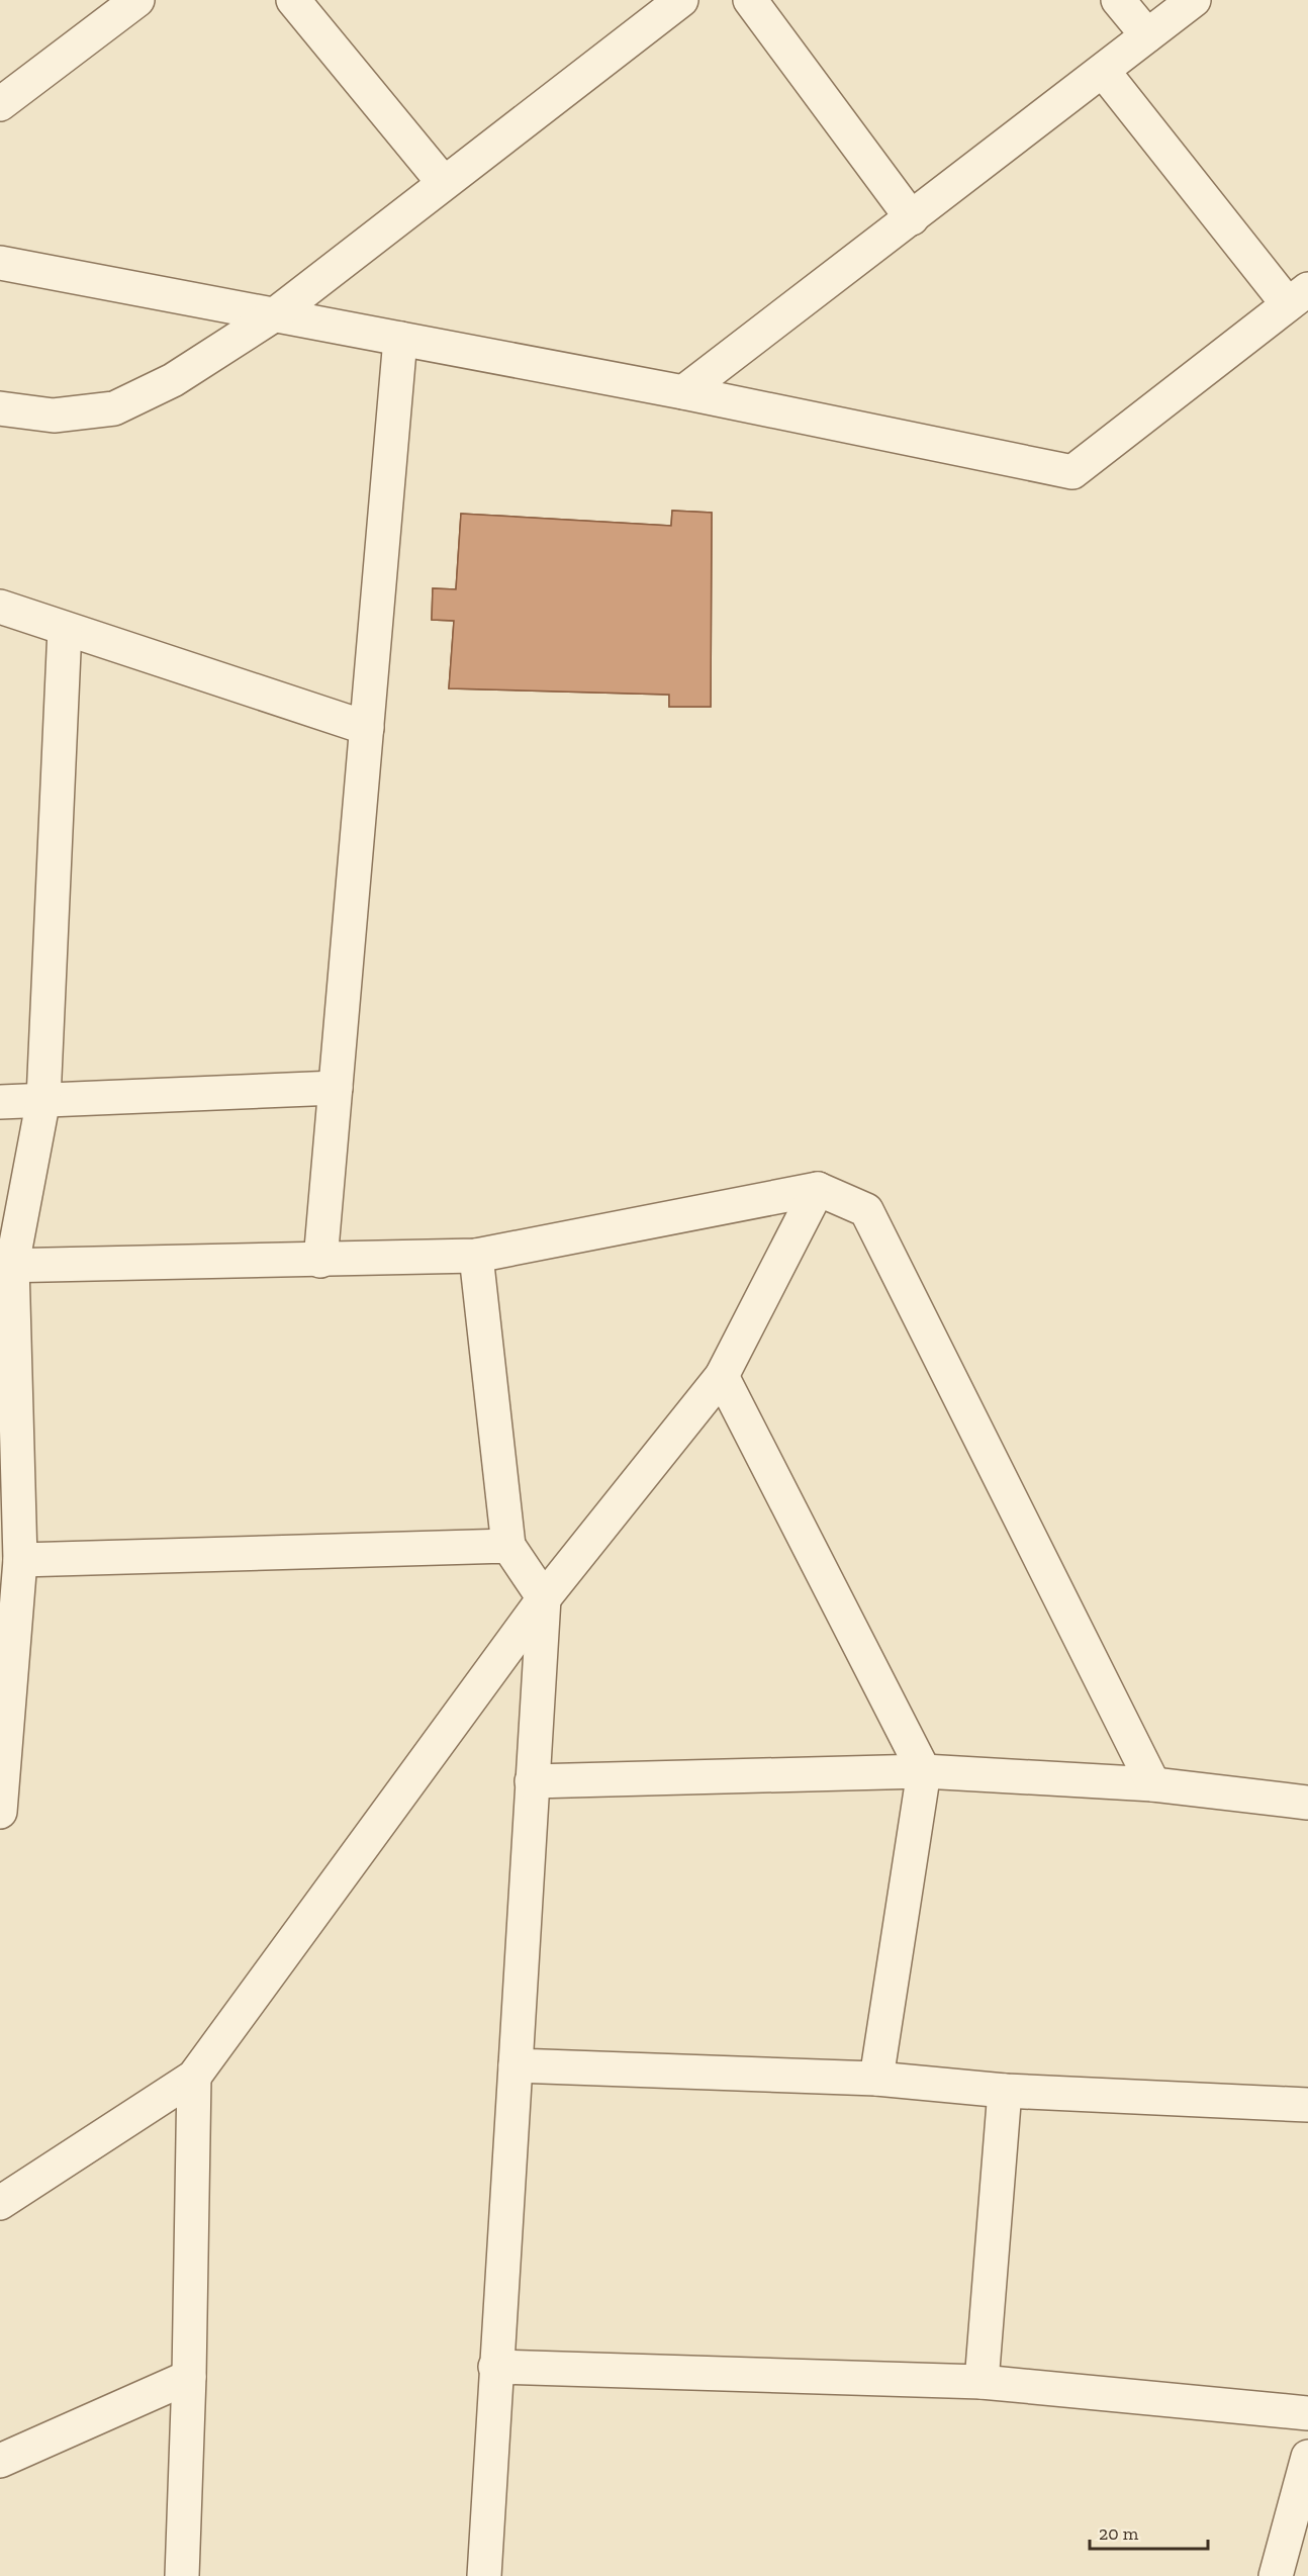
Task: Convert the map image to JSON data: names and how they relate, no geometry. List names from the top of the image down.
{
  "scale_bar": "20 m"
}
